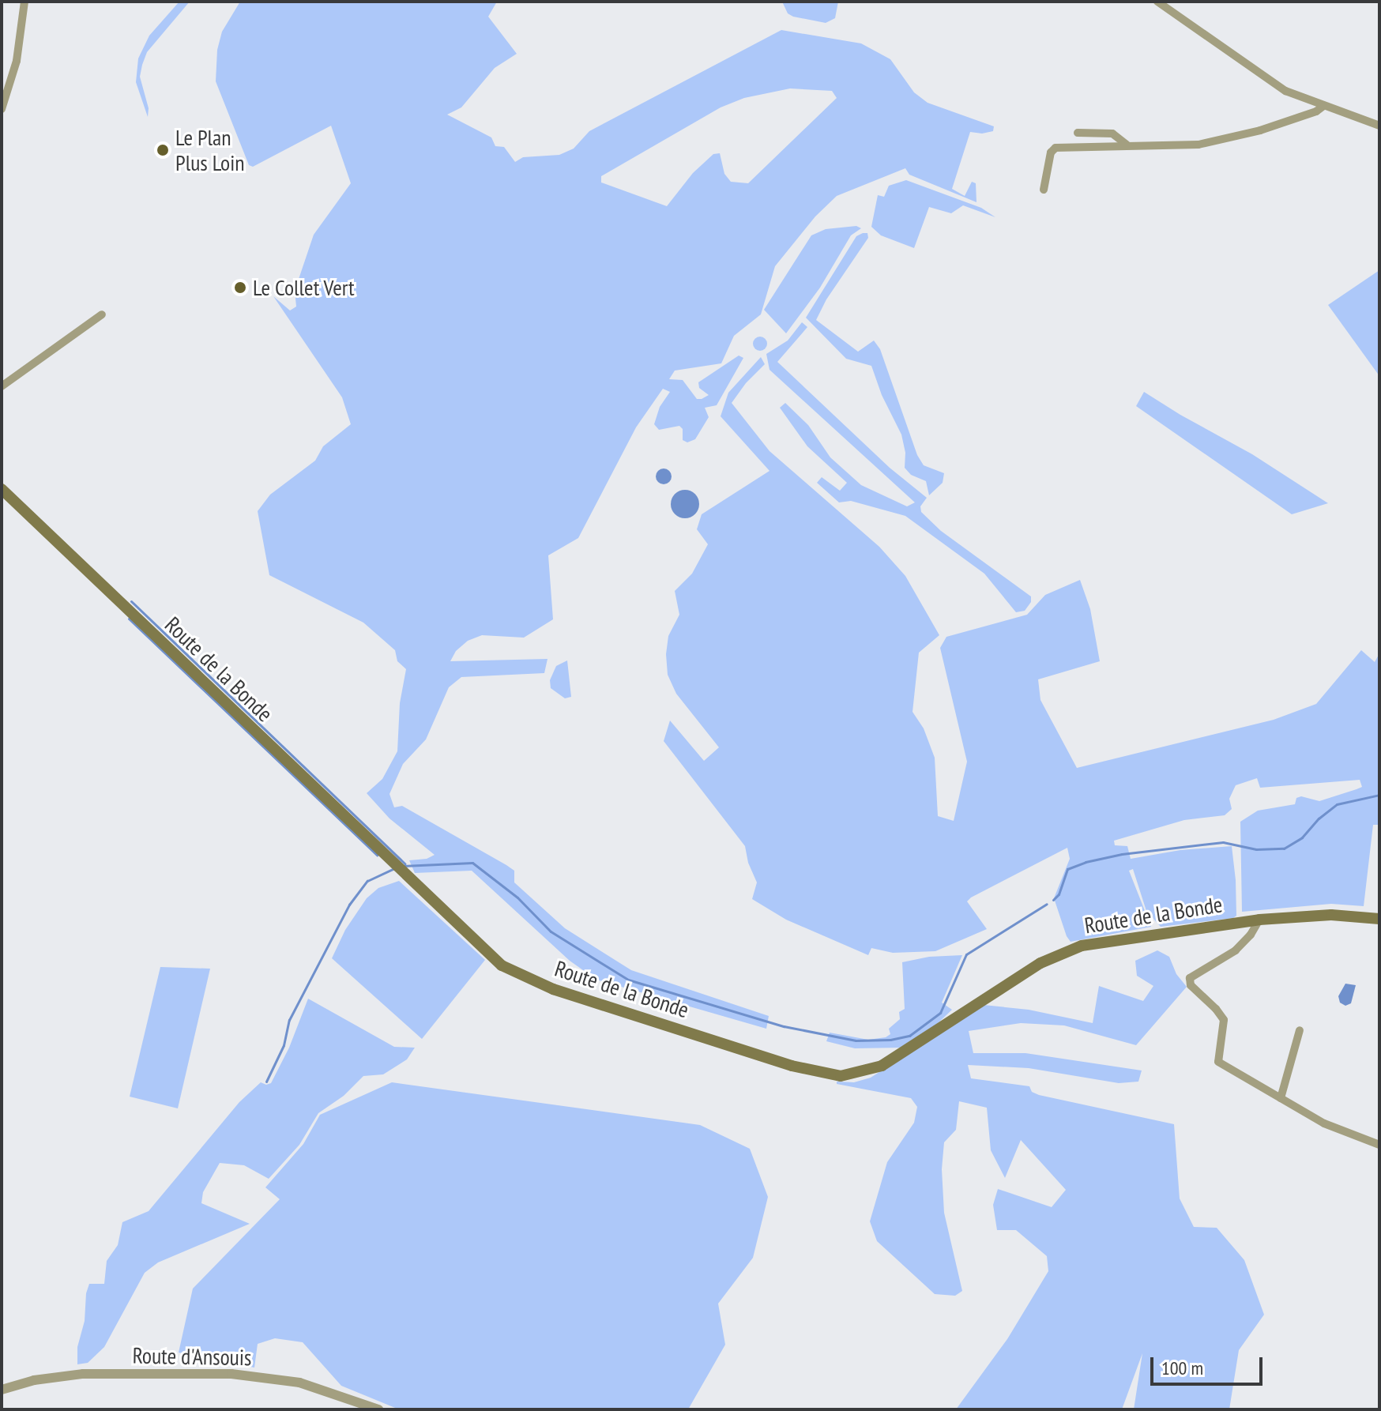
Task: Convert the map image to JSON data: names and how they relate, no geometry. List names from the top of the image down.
{
  "streets": {
    "main road": ["Route de la Bonde"],
    "street": ["Route d'Ansouis"]
  },
  "places": ["Le Plan Plus Loin", "Le Collet Vert"],
  "scale_bar": "100 m"
}
